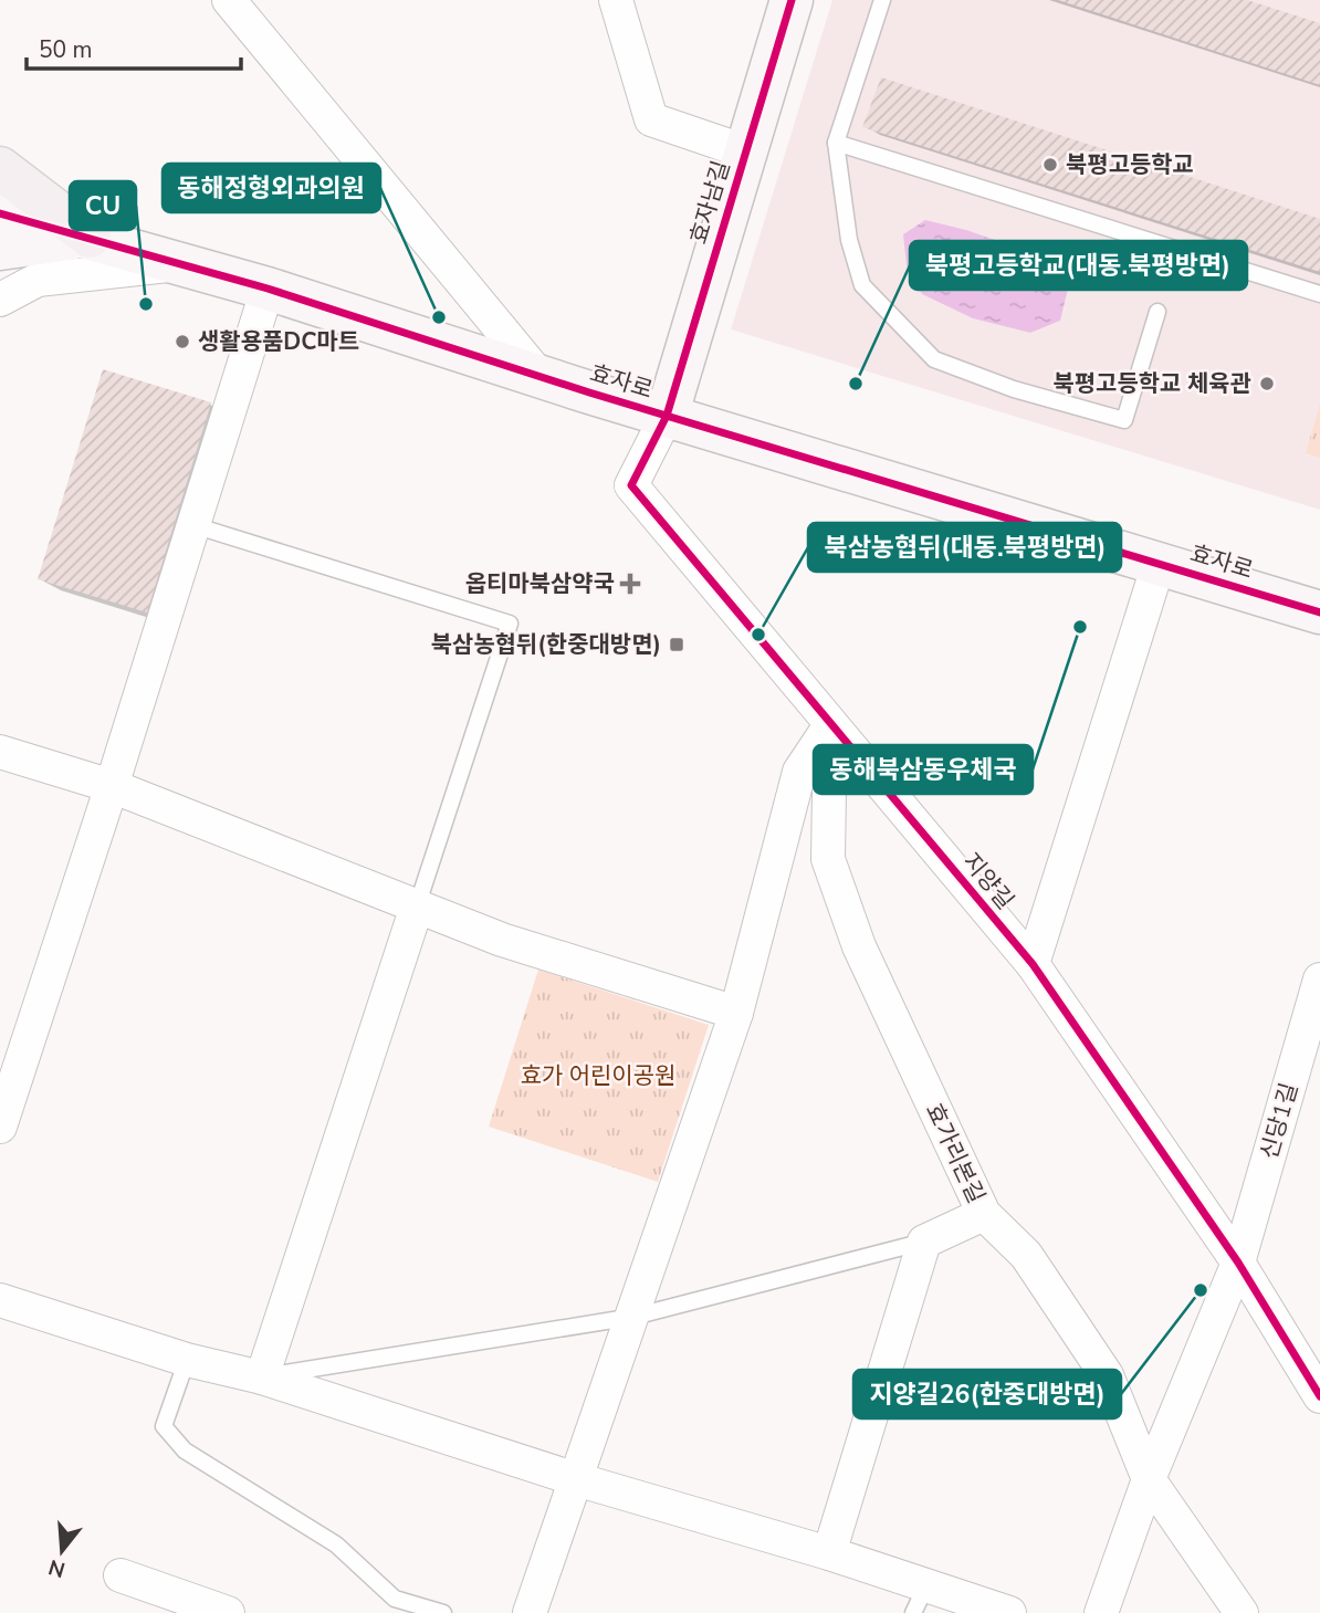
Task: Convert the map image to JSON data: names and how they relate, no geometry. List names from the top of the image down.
{
  "streets": {
    "street": [
      "효자남길",
      "효자로",
      "지양길",
      "신당1길",
      "효가리본길"
    ]
  },
  "crossings": [
    ["효자남길", "효자로"],
    ["효자남길", "지양길"],
    ["효자로", "지양길"],
    ["지양길", "신당1길"],
    ["지양길", "효가리본길"],
    ["신당1길", "효가리본길"]
  ],
  "parks": ["효가 어린이공원"],
  "places": {
    "other": [
      "북평고등학교",
      "CU",
      "동해정형외과의원",
      "생활용품DC마트",
      "북평고등학교(대동.북평방면)",
      "북평고등학교 체육관",
      "동해북삼동우체국",
      "북삼농협뒤(대동.북평방면)",
      "지양길26(한중대방면)"
    ],
    "health": ["옵티마북삼약국"],
    "transit": ["북삼농협뒤(한중대방면)"]
  },
  "scale_bar": "50 m",
  "north": "bottom"
}
